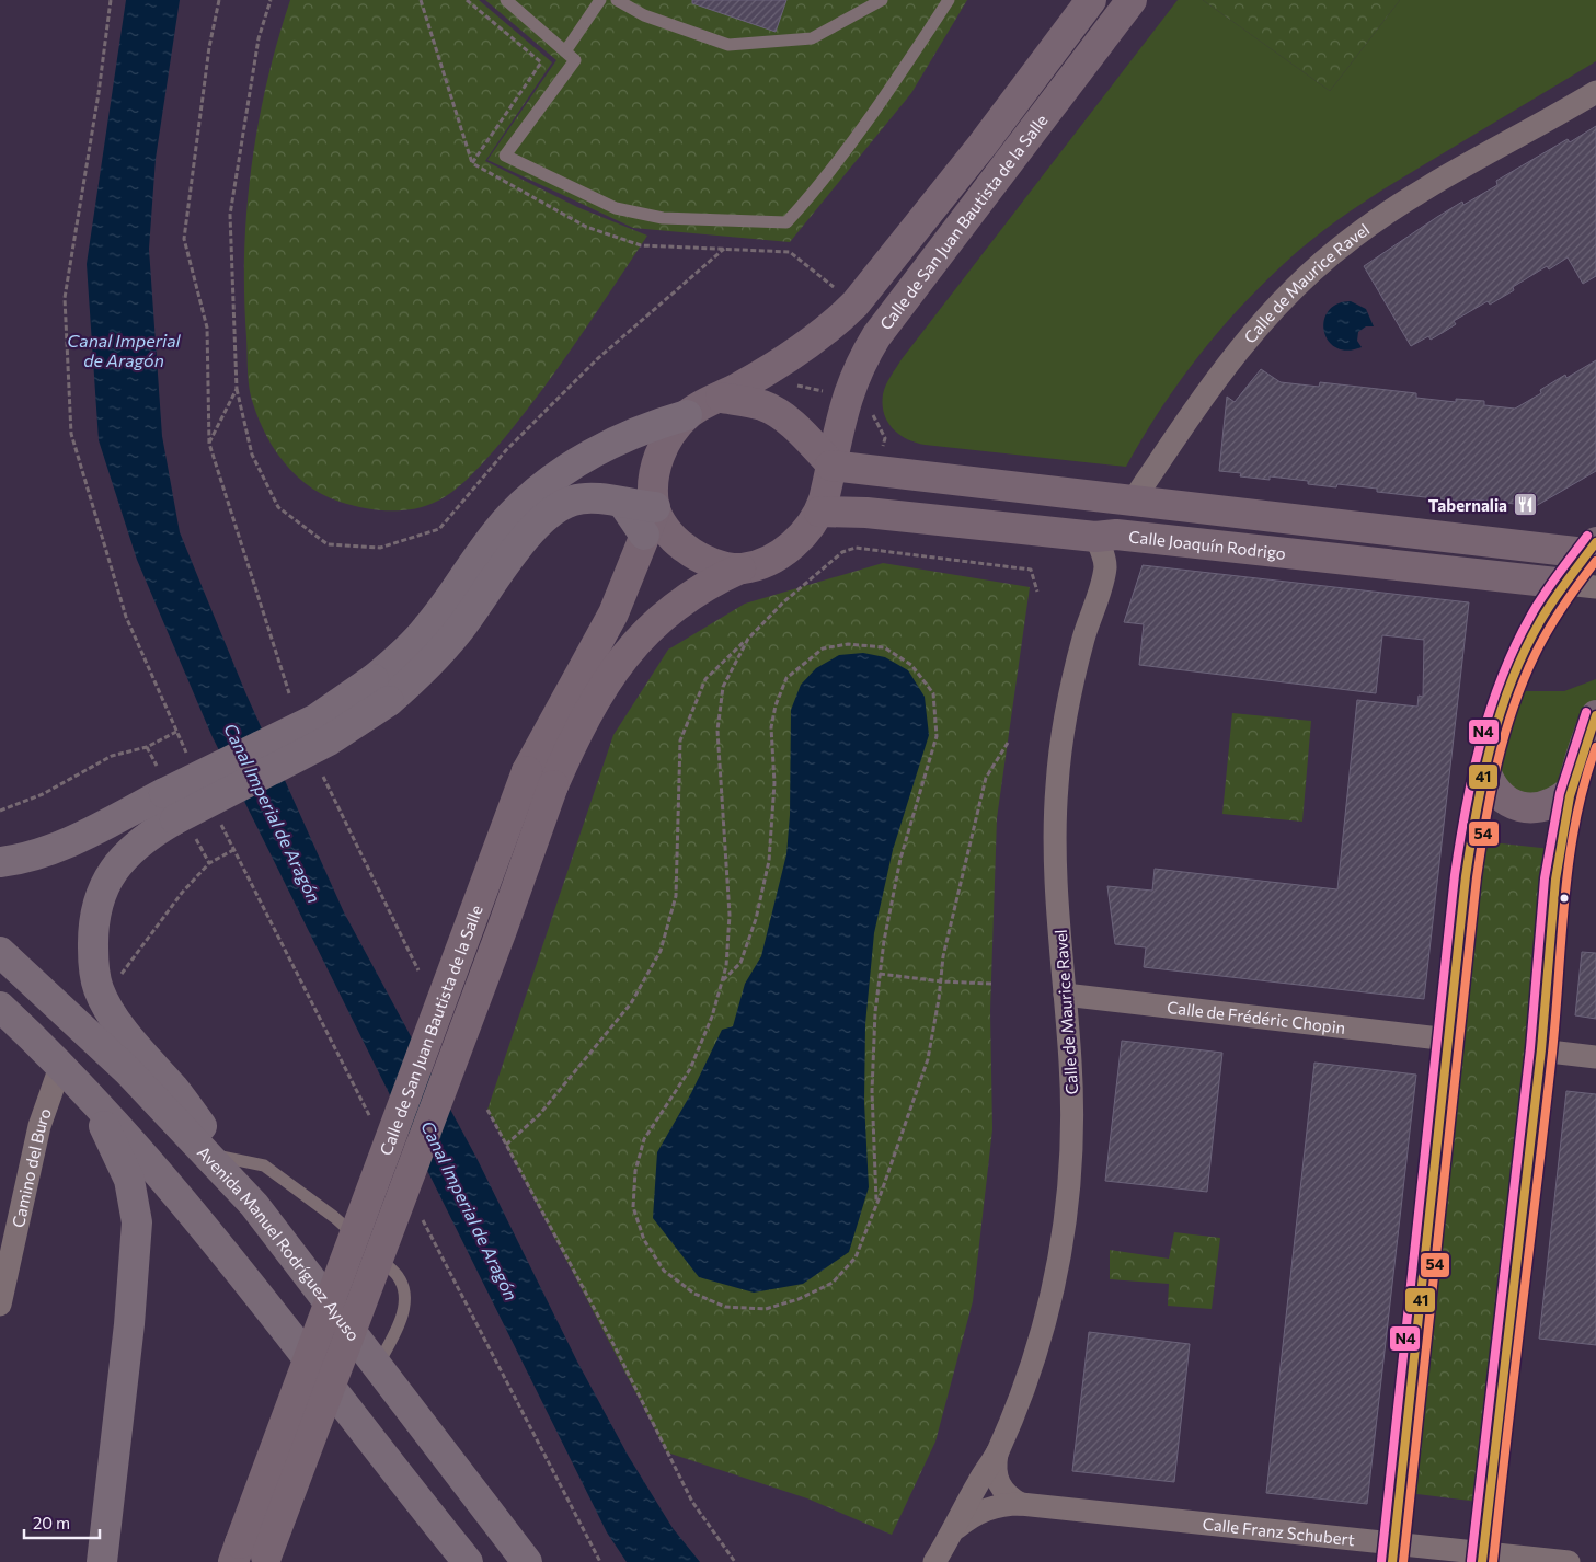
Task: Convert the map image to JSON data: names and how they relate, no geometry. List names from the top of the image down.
{
  "streets": {
    "highway": ["Avenida Manuel Rodríguez Ayuso"],
    "main road": ["Calle de San Juan Bautista de la Salle", "Calle Joaquín Rodrigo"],
    "street": [
      "Calle de Maurice Ravel",
      "Calle de Frédéric Chopin",
      "Camino del Buro",
      "Calle Franz Schubert"
    ]
  },
  "crossings": [
    ["Calle de San Juan Bautista de la Salle", "Calle Joaquín Rodrigo"],
    ["Calle de Maurice Ravel", "Calle Joaquín Rodrigo"],
    ["Calle de Maurice Ravel", "Calle de Frédéric Chopin"],
    ["Calle de Maurice Ravel", "Calle Franz Schubert"]
  ],
  "water": ["Canal Imperial de Aragón"],
  "places": {
    "restaurant": ["Tabernalia"]
  },
  "lines": ["transit line N4", "transit line 41", "transit line 54"],
  "scale_bar": "20 m"
}
